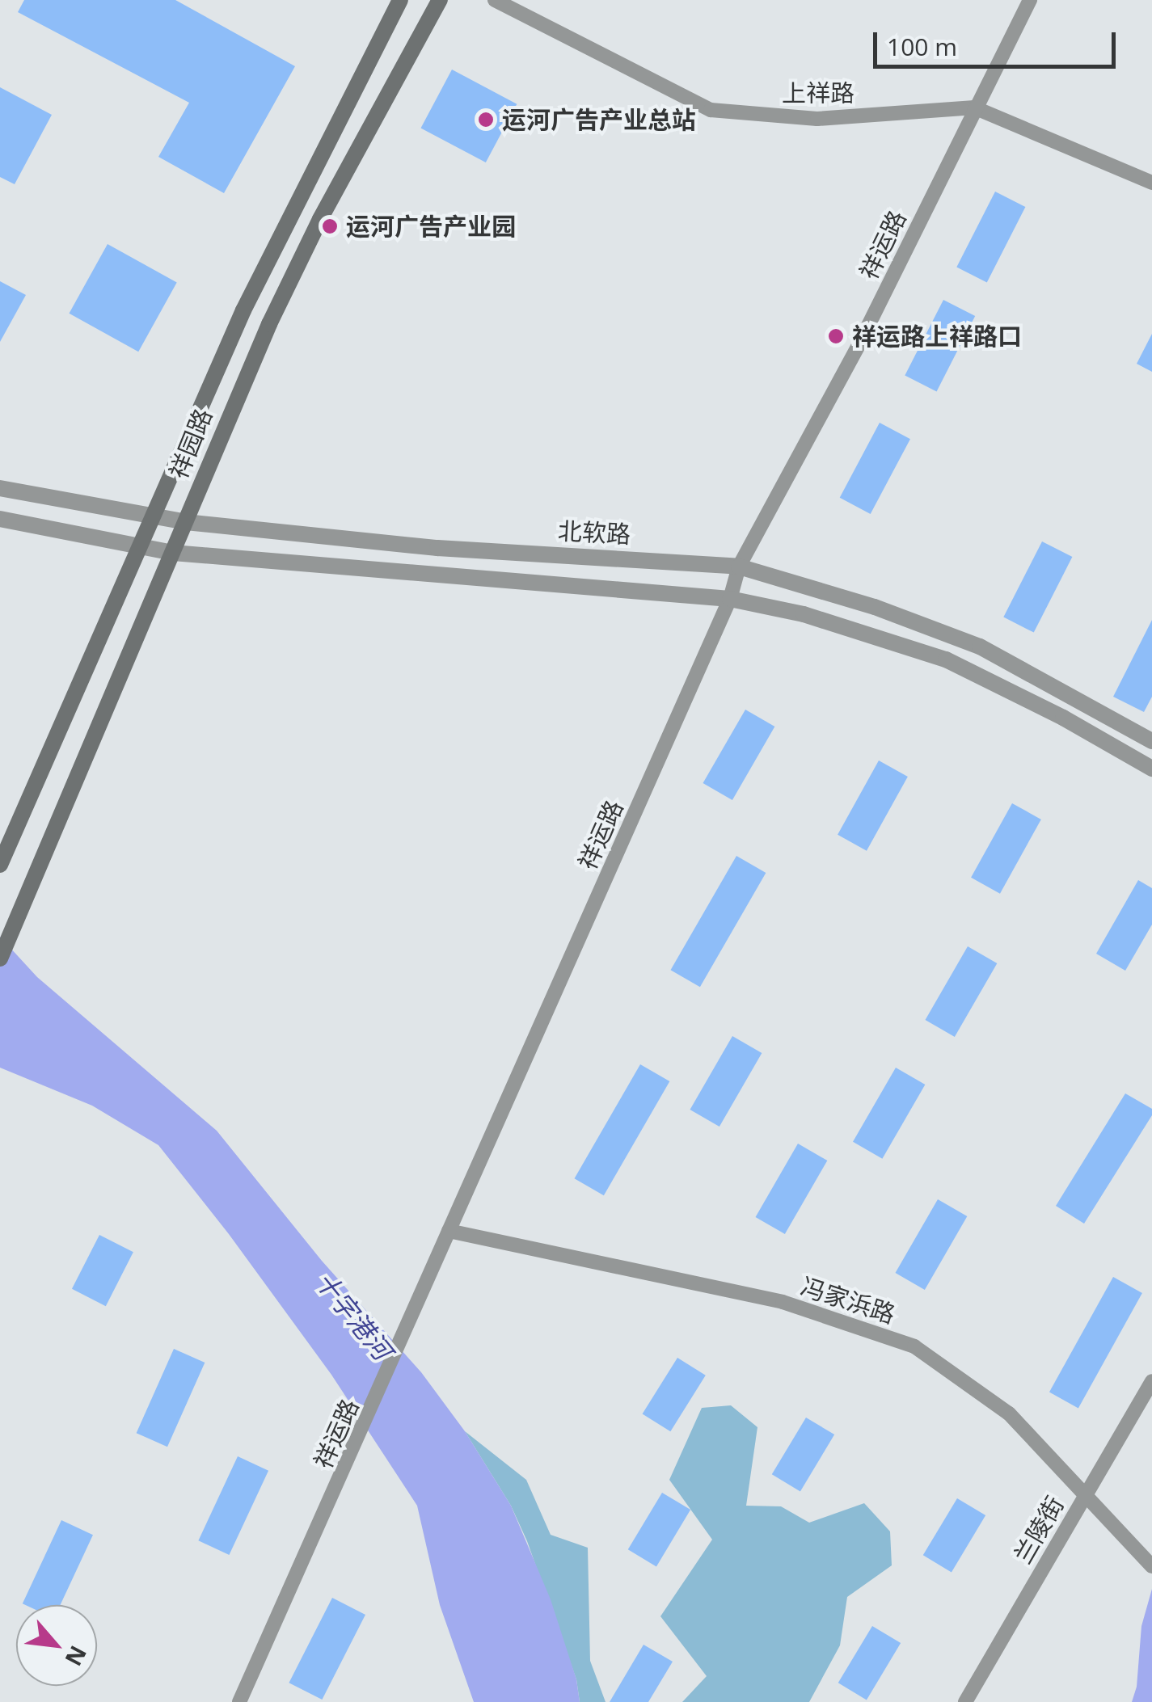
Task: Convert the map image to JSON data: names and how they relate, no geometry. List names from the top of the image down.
{
  "streets": {
    "main road": ["祥园路"],
    "street": [
      "上祥路",
      "祥运路",
      "北软路",
      "冯家浜路",
      "兰陵街"
    ]
  },
  "crossings": [
    ["上祥路", "祥运路"],
    ["祥运路", "北软路"],
    ["祥运路", "冯家浜路"],
    ["祥园路", "北软路"],
    ["冯家浜路", "兰陵街"]
  ],
  "water": ["十字港河"],
  "places": ["运河广告产业总站", "运河广告产业园", "祥运路上祥路口"],
  "scale_bar": "100 m",
  "north": "bottom right"
}
